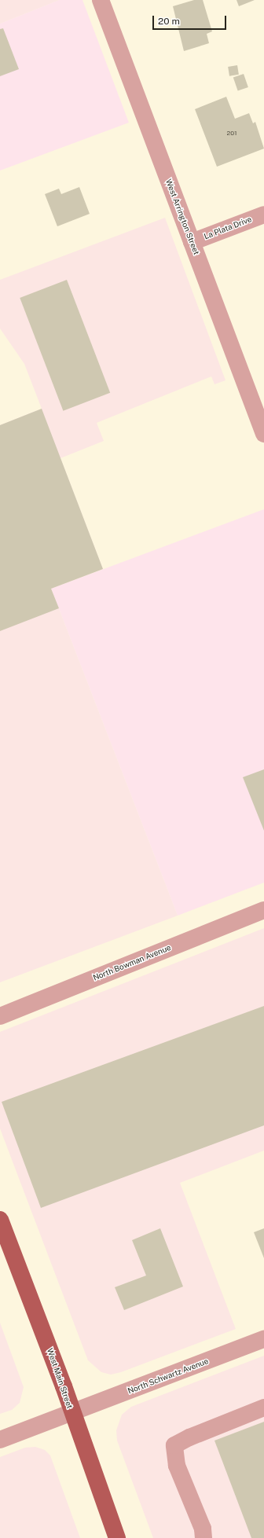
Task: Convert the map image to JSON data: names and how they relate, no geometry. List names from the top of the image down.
{
  "streets": {
    "main road": ["West Main Street"],
    "street": [
      "West Arrington Street",
      "La Plata Drive",
      "North Bowman Avenue",
      "North Schwartz Avenue"
    ]
  },
  "crossings": [
    ["West Arrington Street", "La Plata Drive"],
    ["North Schwartz Avenue", "West Main Street"]
  ],
  "house_numbers": ["201"],
  "scale_bar": "20 m"
}
